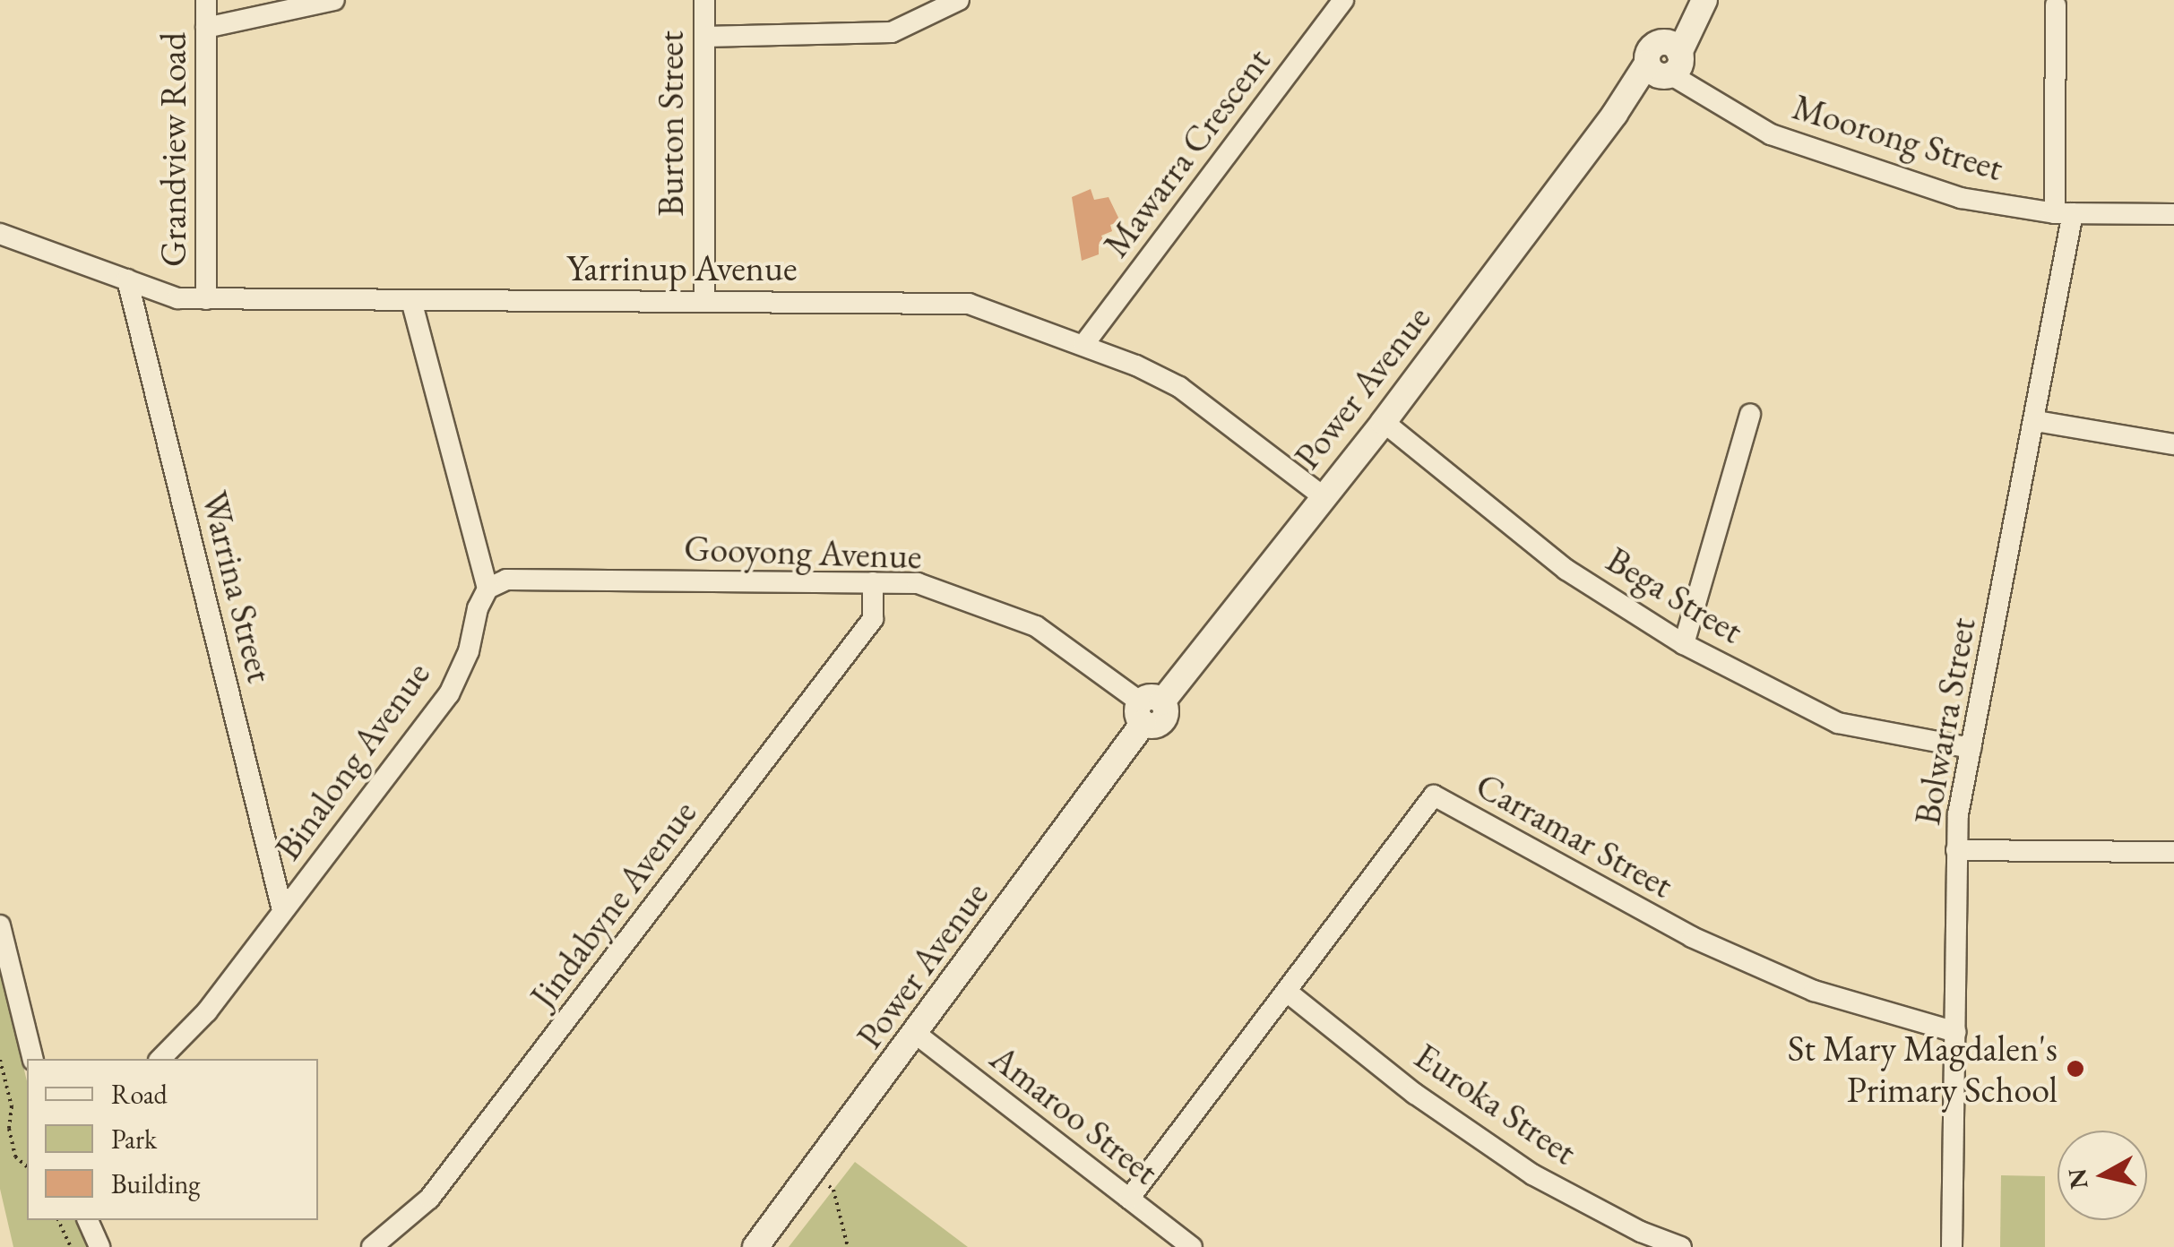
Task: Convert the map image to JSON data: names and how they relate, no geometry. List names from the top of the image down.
{
  "streets": {
    "street": [
      "Burton Street",
      "Moorong Street",
      "Grandview Road",
      "Mawarra Crescent",
      "Yarrinup Avenue",
      "Power Avenue",
      "Gooyong Avenue",
      "Warrina Street",
      "Bega Street",
      "Bolwarra Street",
      "Binalong Avenue",
      "Carramar Street",
      "Jindabyne Avenue",
      "Euroka Street",
      "Amaroo Street"
    ]
  },
  "crossings": [
    ["Burton Street", "Yarrinup Avenue"],
    ["Moorong Street", "Power Avenue"],
    ["Moorong Street", "Bolwarra Street"],
    ["Grandview Road", "Yarrinup Avenue"],
    ["Mawarra Crescent", "Yarrinup Avenue"],
    ["Yarrinup Avenue", "Power Avenue"],
    ["Yarrinup Avenue", "Warrina Street"],
    ["Power Avenue", "Gooyong Avenue"],
    ["Power Avenue", "Bega Street"],
    ["Power Avenue", "Amaroo Street"],
    ["Gooyong Avenue", "Binalong Avenue"],
    ["Gooyong Avenue", "Jindabyne Avenue"],
    ["Warrina Street", "Binalong Avenue"],
    ["Bega Street", "Bolwarra Street"],
    ["Bolwarra Street", "Carramar Street"],
    ["Carramar Street", "Euroka Street"],
    ["Carramar Street", "Amaroo Street"]
  ],
  "places": ["St Mary Magdalen's Primary School"],
  "legend": ["Road", "Park", "Building"],
  "north": "left"
}
